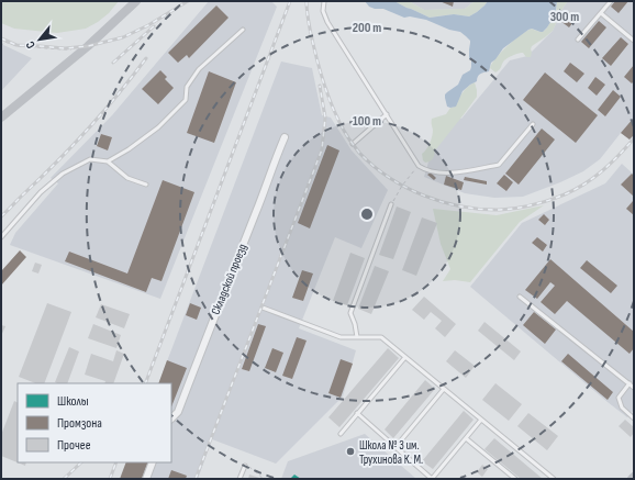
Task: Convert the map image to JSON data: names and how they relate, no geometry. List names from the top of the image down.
{
  "streets": {
    "street": ["Складской проезд"]
  },
  "places": ["Школа № 3 им. Трухинова К. М."],
  "legend": ["Школы", "Промзона", "Прочее"],
  "north": "bottom left",
  "rings": ["300 m", "200 m", "100 m"]
}
